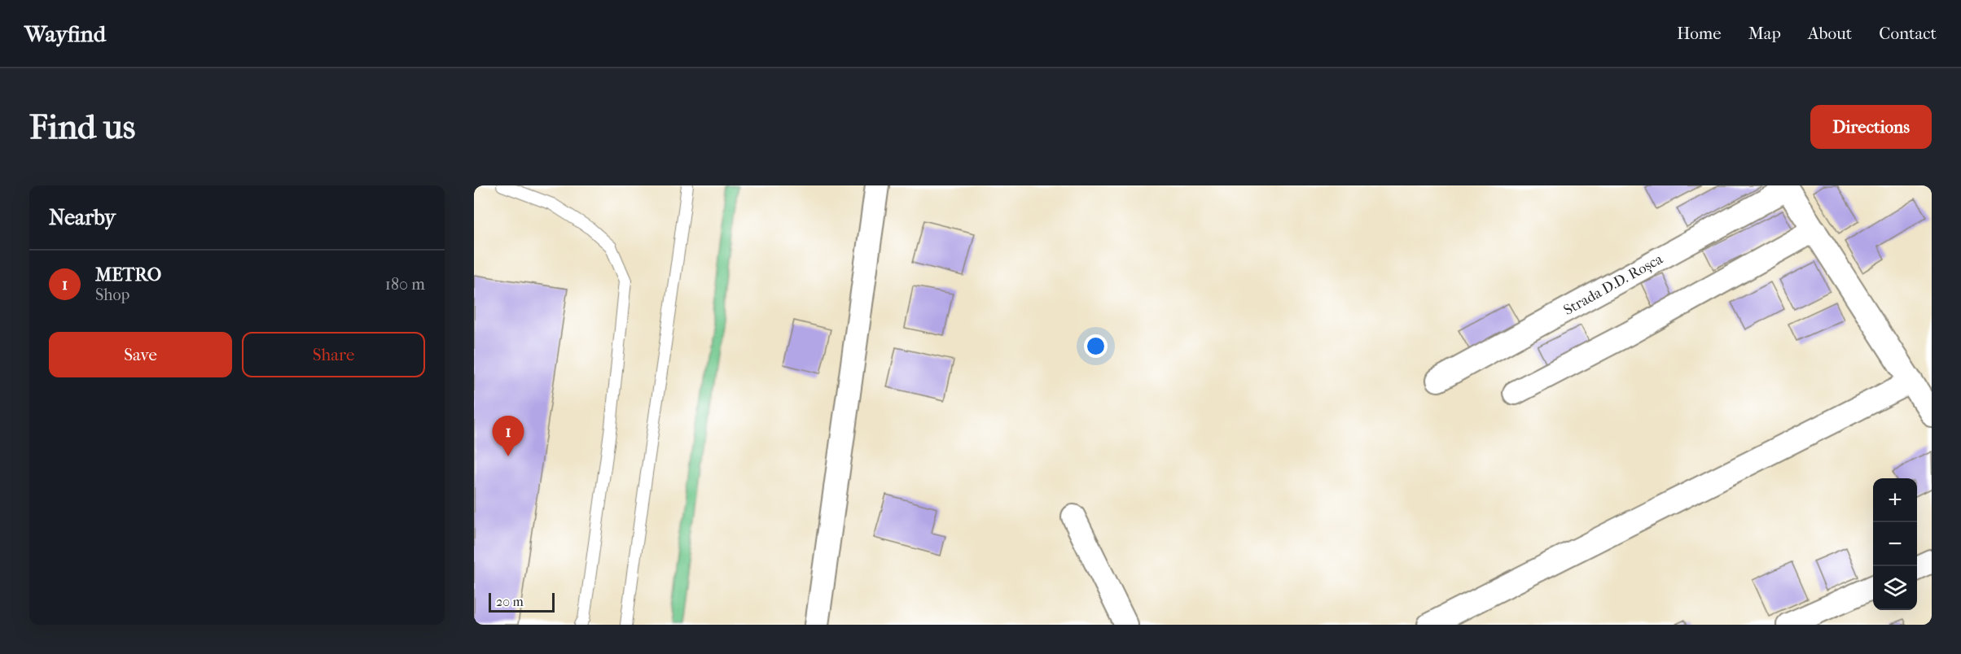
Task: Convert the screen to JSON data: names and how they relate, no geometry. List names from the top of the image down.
{
  "streets": {
    "street": ["Strada D.D. Roșca"]
  },
  "scale_bar": "20 m",
  "page": {
    "header": "Wayfind",
    "nav": [
      "Home",
      "Map",
      "About",
      "Contact"
    ],
    "buttons": [
      "Directions",
      ["Save", "Share"]
    ],
    "title": "Find us",
    "heading": "Nearby",
    "list": [
      {
        "mark": "1",
        "name": "METRO",
        "note": "Shop",
        "value": "180 m"
      }
    ],
    "pins": "1",
    "map_buttons": ["+", "−"],
    "scale": "20 m"
  }
}
